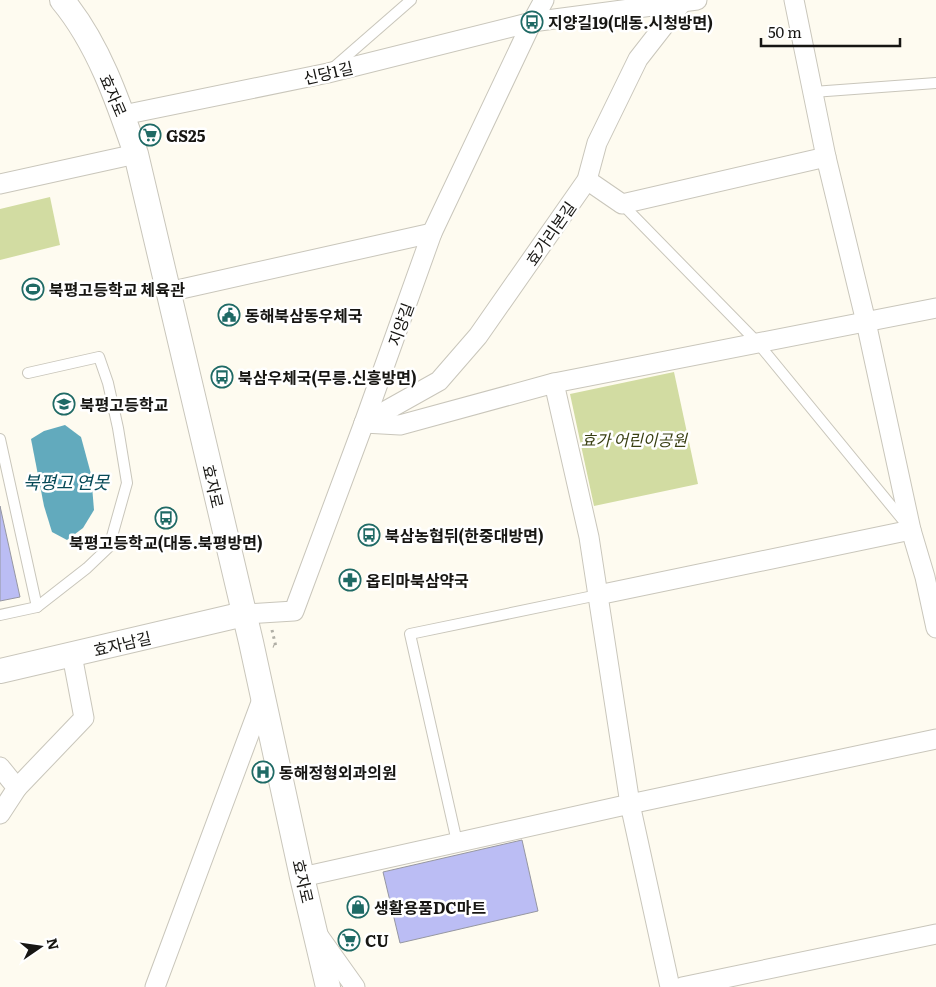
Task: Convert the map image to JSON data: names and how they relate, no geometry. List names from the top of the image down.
{
  "streets": {
    "street": [
      "신당1길",
      "효자로",
      "효가리본길",
      "지양길",
      "효자남길"
    ]
  },
  "crossings": [
    ["신당1길", "효자로"],
    ["신당1길", "효가리본길"],
    ["신당1길", "지양길"],
    ["효자로", "지양길"],
    ["효자로", "효자남길"],
    ["효가리본길", "지양길"],
    ["지양길", "효자남길"]
  ],
  "water": ["북평고 연못"],
  "parks": ["효가 어린이공원"],
  "places": {
    "bus stop": [
      "지양길19(대동.시청방면)",
      "북삼우체국(무릉.신흥방면)",
      "북평고등학교(대동.북평방면)",
      "북삼농협뒤(한중대방면)"
    ],
    "supermarket": ["GS25", "CU"],
    "sports": ["북평고등학교 체육관"],
    "public building": ["동해북삼동우체국"],
    "school or university": ["북평고등학교"],
    "pharmacy": ["옵티마북삼약국"],
    "hospital": ["동해정형외과의원"],
    "shop": ["생활용품DC마트"]
  },
  "scale_bar": "50 m",
  "north": "right"
}
